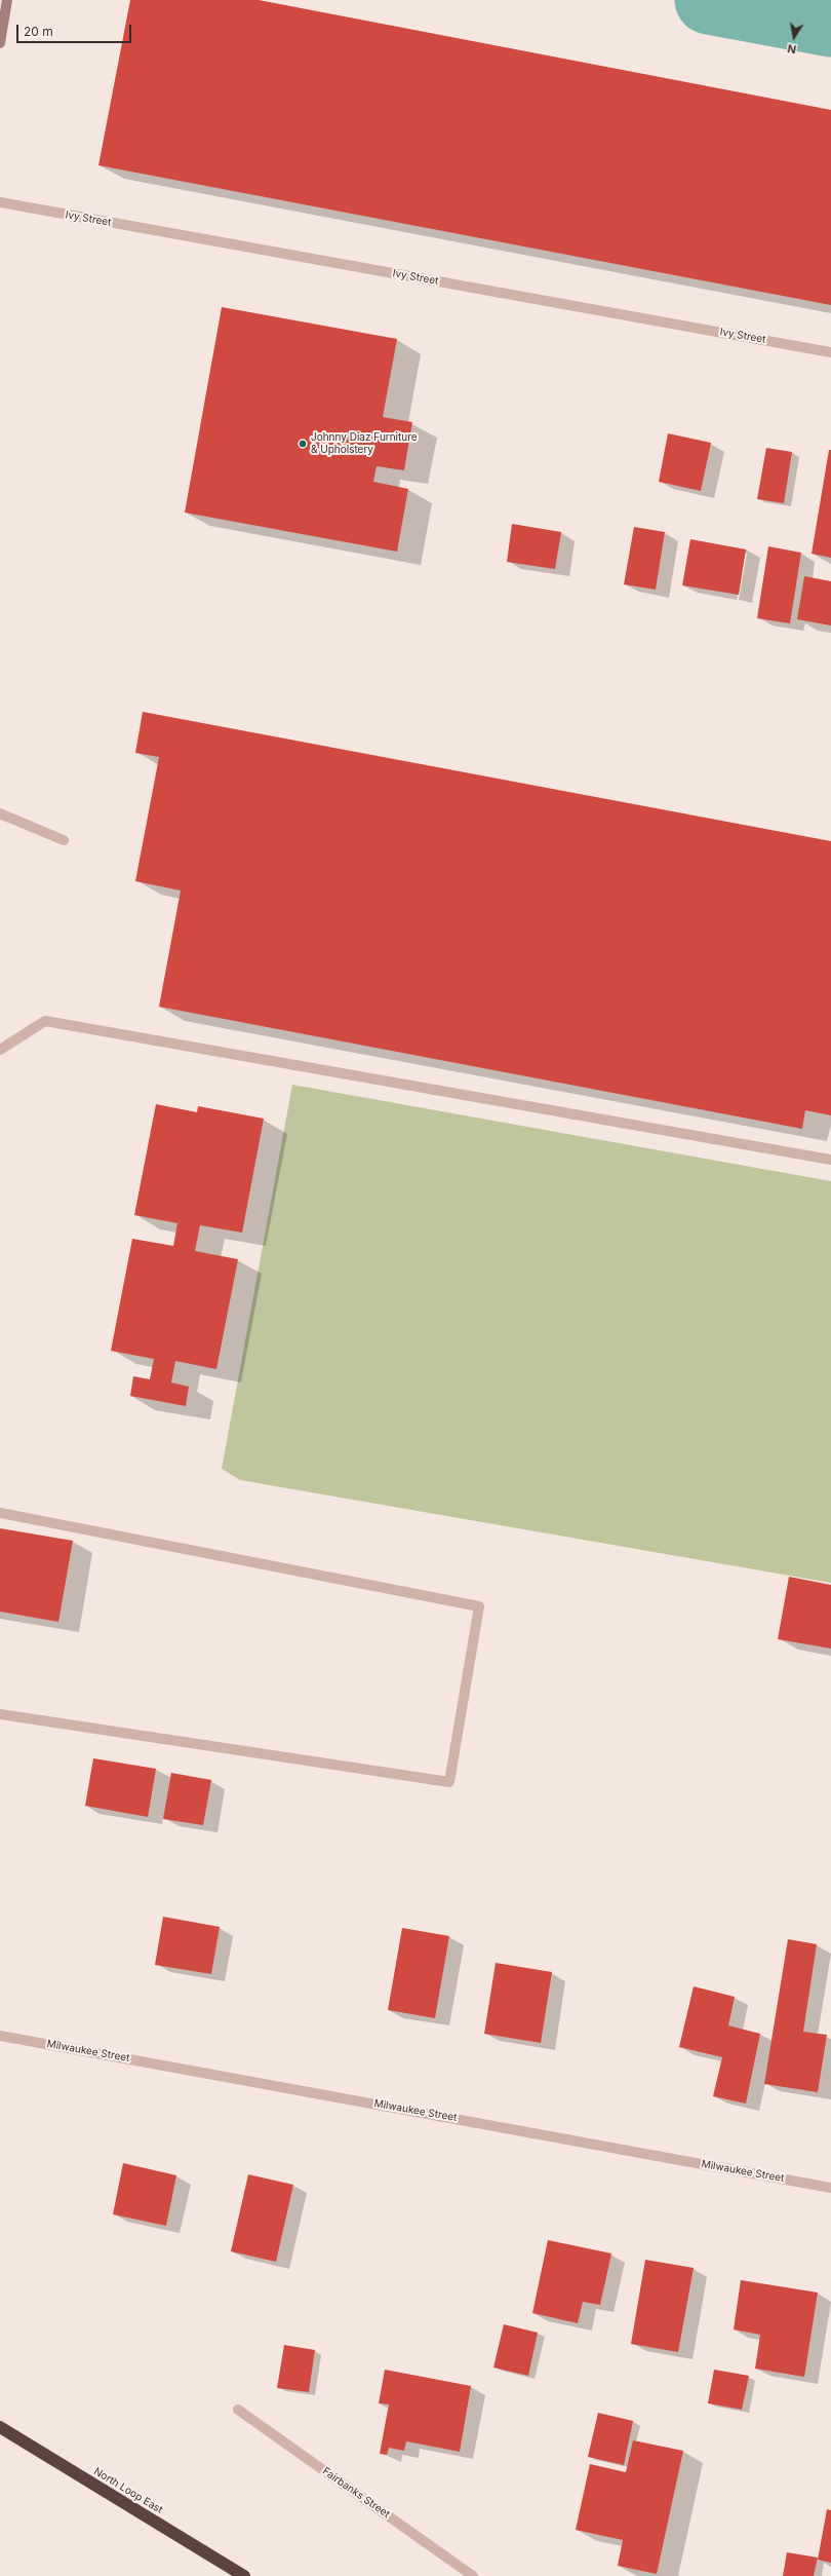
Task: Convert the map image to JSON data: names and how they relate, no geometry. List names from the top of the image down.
{
  "streets": {
    "highway": ["North Loop East"],
    "street": ["Ivy Street", "Milwaukee Street", "Fairbanks Street"]
  },
  "places": ["Johnny Diaz Furniture & Upholstery"],
  "scale_bar": "20 m",
  "north": "bottom"
}
